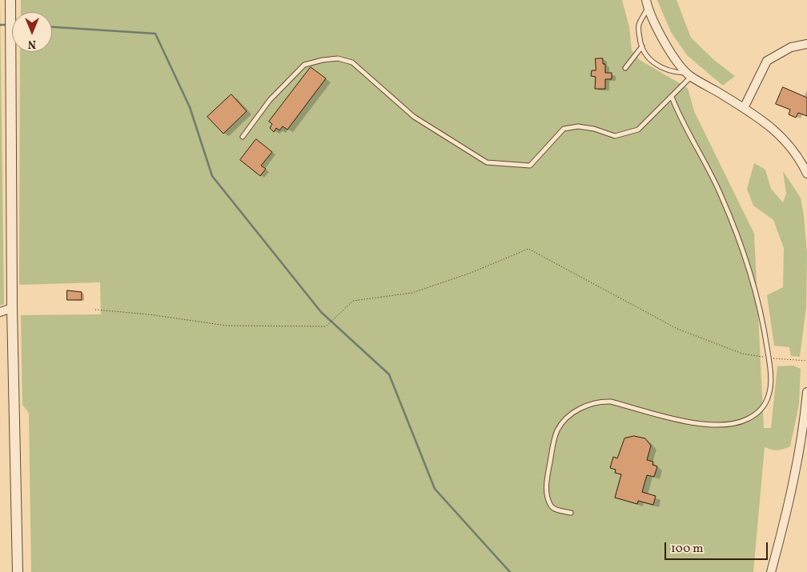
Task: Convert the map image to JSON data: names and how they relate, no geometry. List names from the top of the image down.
{
  "scale_bar": "100 m",
  "north": "bottom"
}
